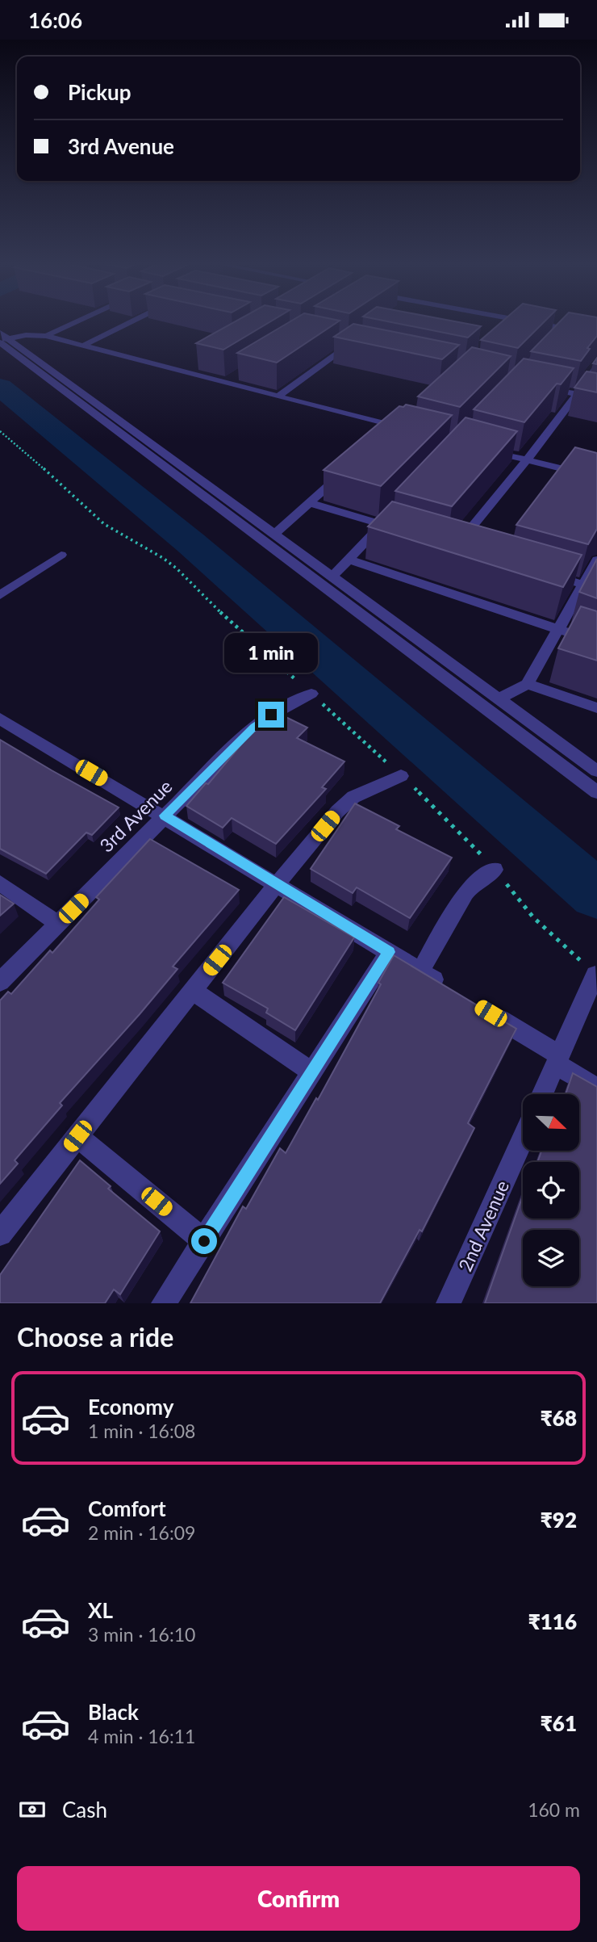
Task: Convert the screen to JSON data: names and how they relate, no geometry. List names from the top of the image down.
{
  "streets": {
    "street": ["3rd Avenue", "2nd Avenue"]
  },
  "north": "bottom right",
  "page": {
    "status": "16:06",
    "banner": ["Pickup", "3rd Avenue"],
    "bubble": "1 min",
    "heading": "Choose a ride",
    "list": [
      {
        "name": "Economy",
        "note": "1 min · 16:08",
        "value": "₹68"
      },
      {
        "name": "Comfort",
        "note": "2 min · 16:09",
        "value": "₹92"
      },
      {
        "name": "XL",
        "note": "3 min · 16:10",
        "value": "₹116"
      },
      {
        "name": "Black",
        "note": "4 min · 16:11",
        "value": "₹61"
      }
    ],
    "pay": ["Cash", "160 m"],
    "buttons": "Confirm"
  }
}
